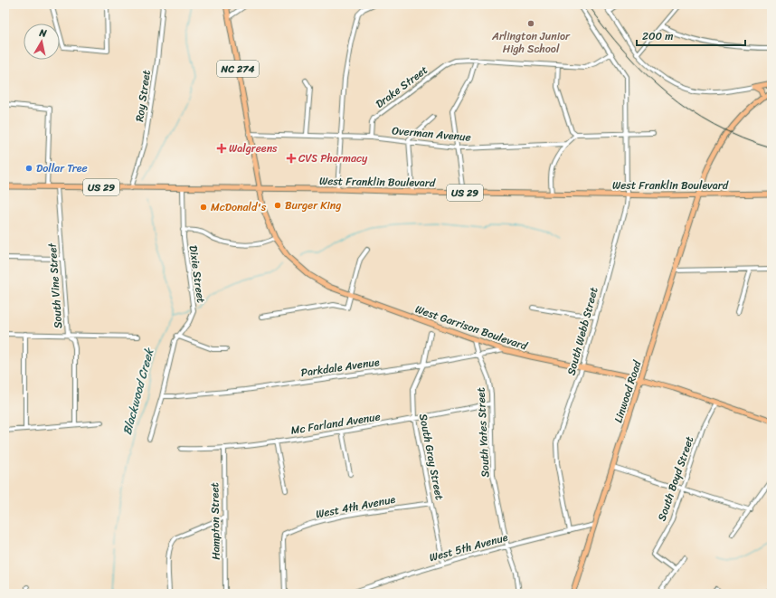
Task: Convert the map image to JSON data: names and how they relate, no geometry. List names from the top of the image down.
{
  "streets": {
    "main road": [
      "NC 274",
      "West Franklin Boulevard",
      "US 29",
      "West Garrison Boulevard",
      "Linwood Road"
    ],
    "street": [
      "Drake Street",
      "Roy Street",
      "Overman Avenue",
      "Dixie Street",
      "South Vine Street",
      "South Webb Street",
      "Parkdale Avenue",
      "Mc Farland Avenue",
      "South Yates Street",
      "South Gray Street",
      "South Boyd Street",
      "West 4th Avenue",
      "Hampton Street",
      "West 5th Avenue"
    ]
  },
  "crossings": [
    ["NC 274", "Overman Avenue"],
    ["NC 274", "West Franklin Boulevard"],
    ["NC 274", "West Garrison Boulevard"],
    ["Drake Street", "Overman Avenue"],
    ["Roy Street", "West Franklin Boulevard"],
    ["West Franklin Boulevard", "Dixie Street"],
    ["West Franklin Boulevard", "South Vine Street"],
    ["West Franklin Boulevard", "West Garrison Boulevard"],
    ["West Franklin Boulevard", "South Webb Street"],
    ["West Franklin Boulevard", "Linwood Road"],
    ["Dixie Street", "Parkdale Avenue"],
    ["West Garrison Boulevard", "South Webb Street"],
    ["West Garrison Boulevard", "Parkdale Avenue"],
    ["West Garrison Boulevard", "Linwood Road"],
    ["West Garrison Boulevard", "South Yates Street"],
    ["West Garrison Boulevard", "South Boyd Street"],
    ["South Webb Street", "West 5th Avenue"],
    ["Parkdale Avenue", "South Yates Street"],
    ["Parkdale Avenue", "South Gray Street"],
    ["Linwood Road", "West 5th Avenue"],
    ["Mc Farland Avenue", "South Yates Street"],
    ["Mc Farland Avenue", "South Gray Street"],
    ["Mc Farland Avenue", "Hampton Street"],
    ["South Yates Street", "West 5th Avenue"],
    ["South Gray Street", "West 4th Avenue"],
    ["South Gray Street", "West 5th Avenue"]
  ],
  "water": ["Blackwood Creek"],
  "places": {
    "other": [
      "Arlington Junior High School",
      "Dollar Tree",
      "Burger King",
      "McDonald's"
    ],
    "health": ["Walgreens", "CVS Pharmacy"]
  },
  "scale_bar": "200 m",
  "north": "top"
}
